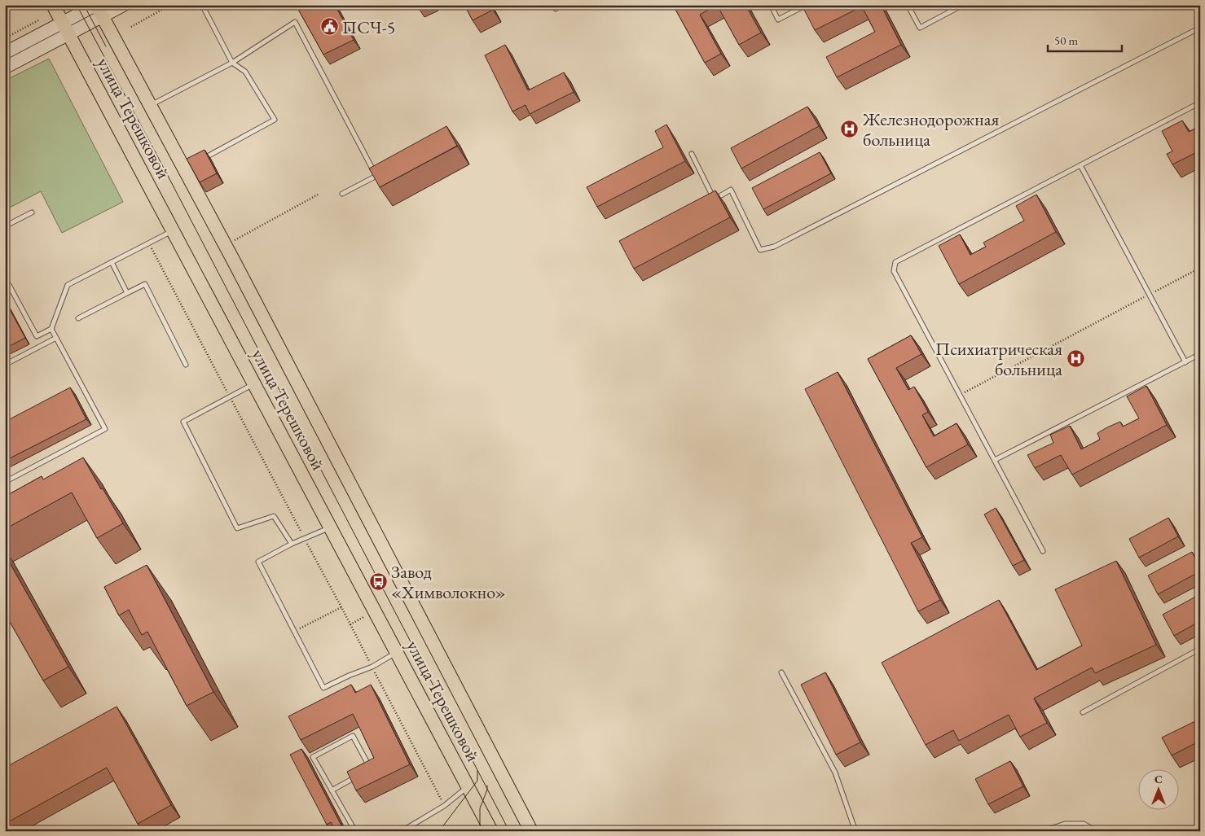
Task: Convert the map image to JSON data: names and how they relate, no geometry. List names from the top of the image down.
{
  "streets": {
    "main road": ["улица Терешковой"]
  },
  "places": {
    "public building": ["ПСЧ-5"],
    "hospital": ["Железнодорожная больница", "Психиатрическая больница"],
    "bus stop": ["Завод «Химволокно»"]
  },
  "scale_bar": "50 m",
  "north": "top"
}
